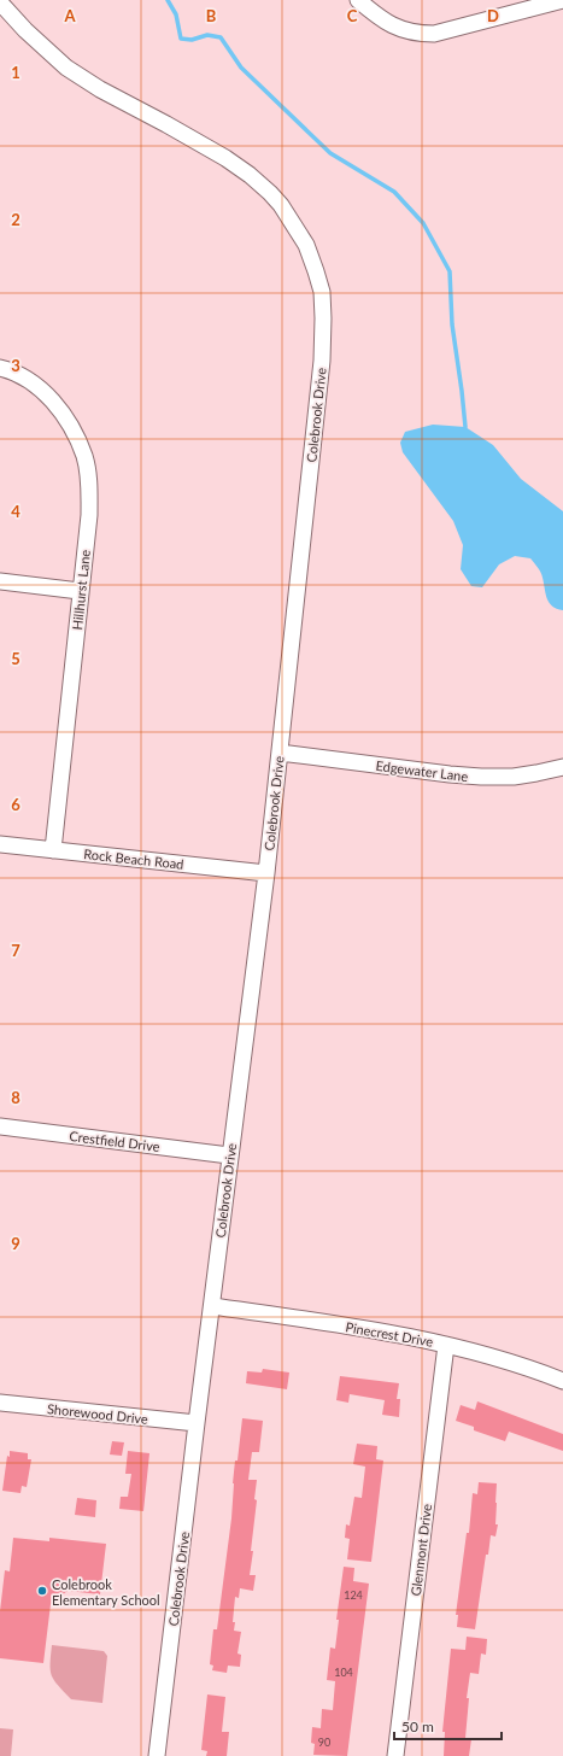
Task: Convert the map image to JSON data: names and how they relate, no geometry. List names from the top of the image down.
{
  "streets": {
    "street": [
      "Colebrook Drive",
      "Hillhurst Lane",
      "Edgewater Lane",
      "Rock Beach Road",
      "Crestfield Drive",
      "Pinecrest Drive",
      "Shorewood Drive",
      "Glenmont Drive"
    ]
  },
  "crossings": [
    ["Colebrook Drive", "Edgewater Lane"],
    ["Colebrook Drive", "Rock Beach Road"],
    ["Colebrook Drive", "Crestfield Drive"],
    ["Colebrook Drive", "Pinecrest Drive"],
    ["Colebrook Drive", "Shorewood Drive"],
    ["Hillhurst Lane", "Rock Beach Road"],
    ["Pinecrest Drive", "Glenmont Drive"]
  ],
  "places": ["Colebrook Elementary School"],
  "house_numbers": ["124", "104", "90"],
  "scale_bar": "50 m",
  "grid": {
    "columns": [
      "A",
      "B",
      "C",
      "D"
    ],
    "rows": [
      "1",
      "2",
      "3",
      "4",
      "5",
      "6",
      "7",
      "8",
      "9"
    ]
  }
}
